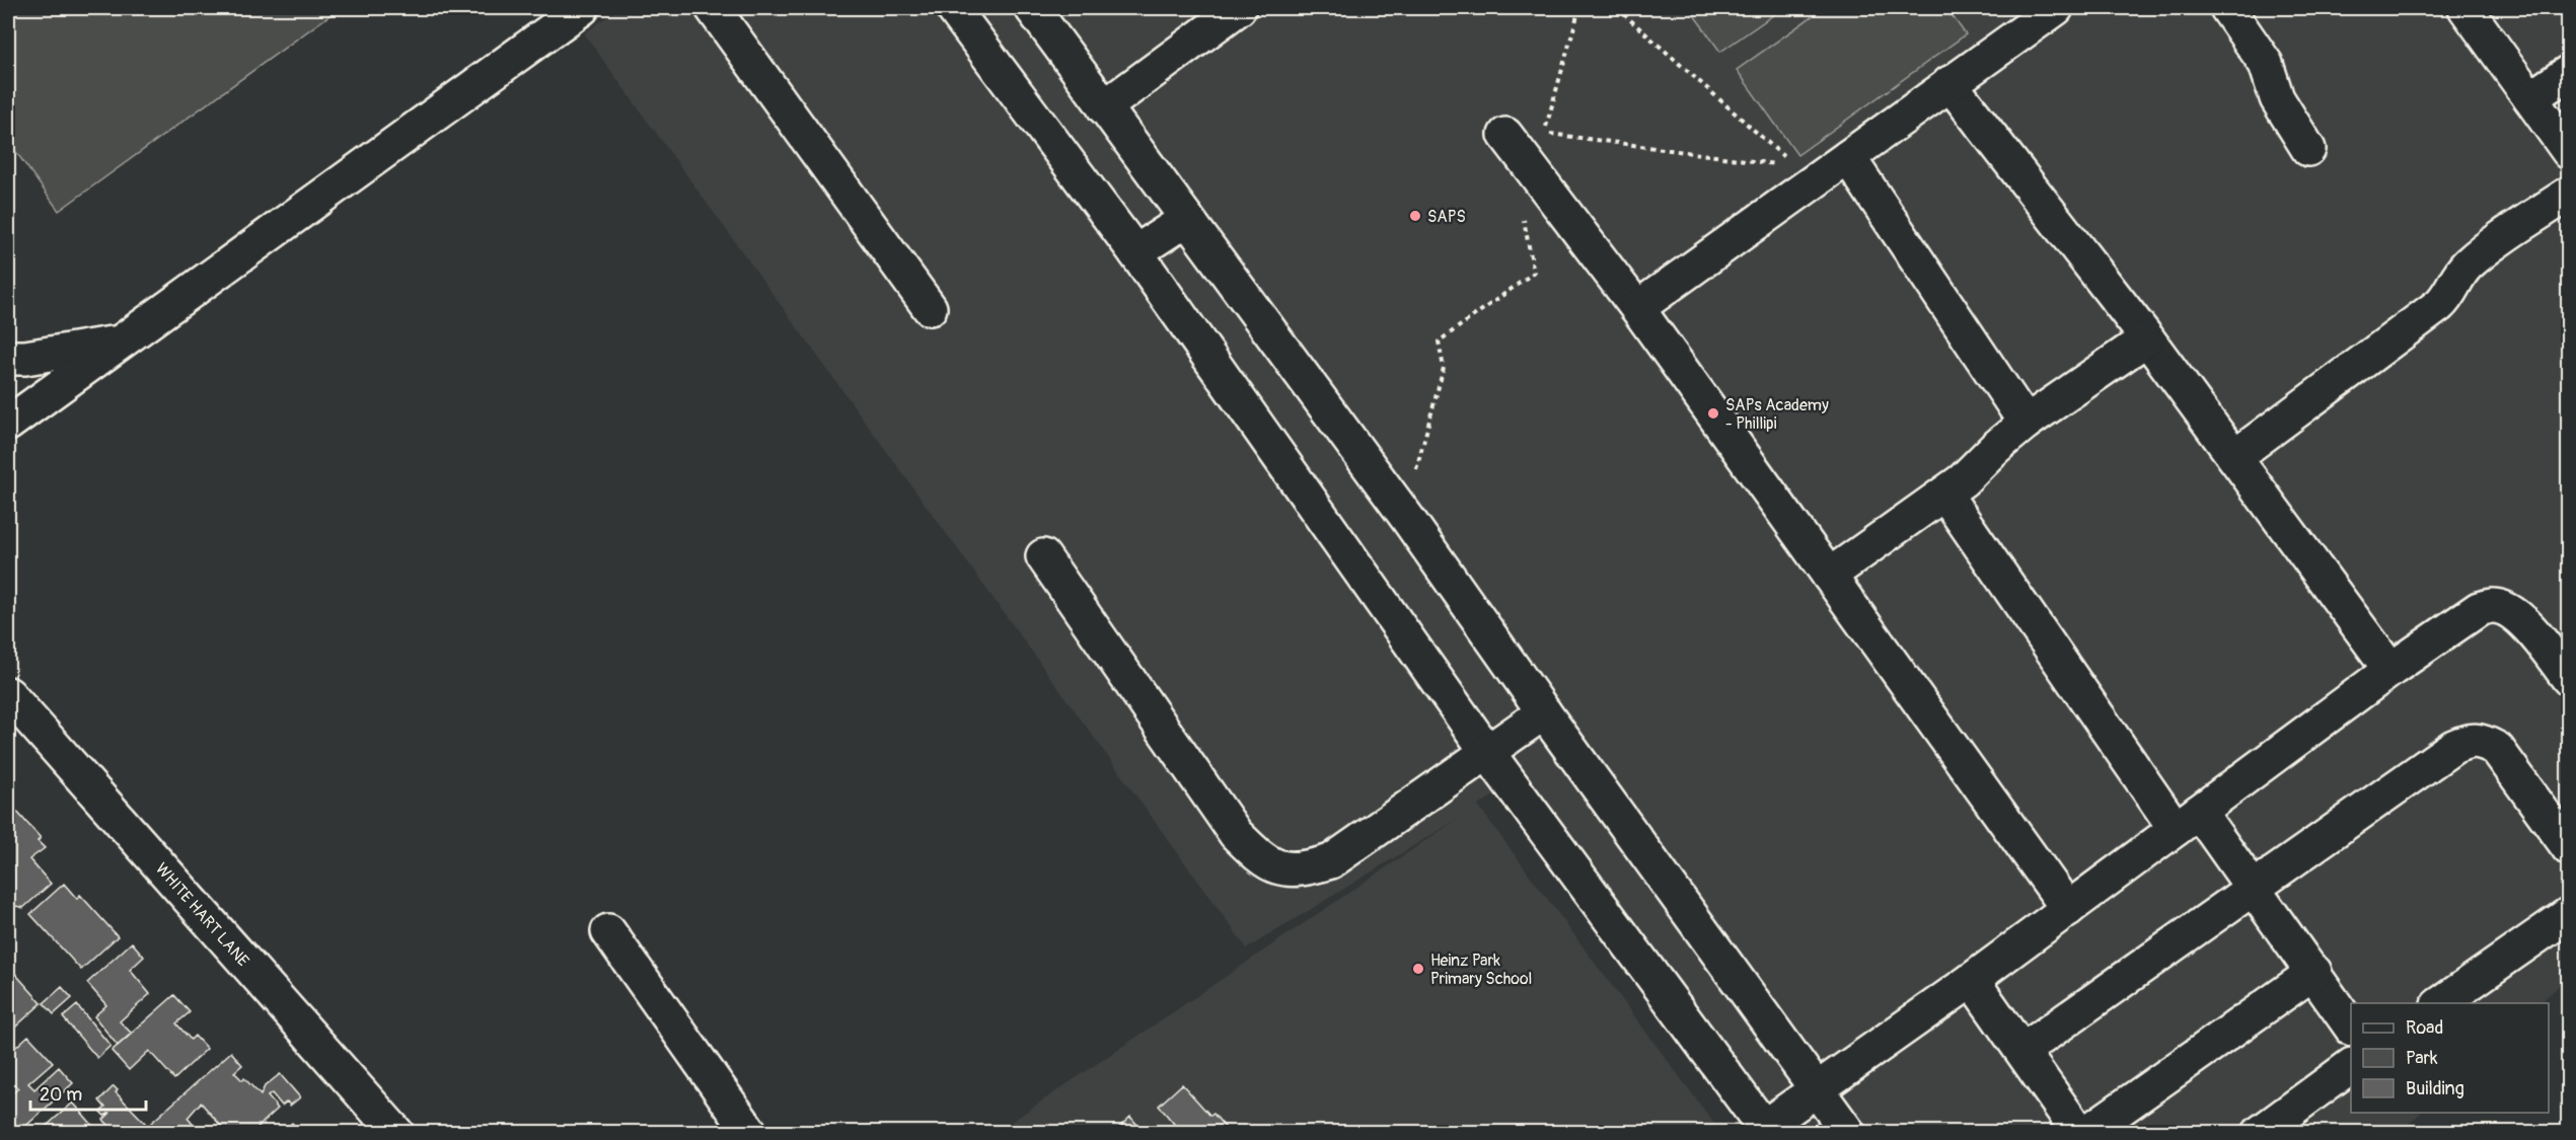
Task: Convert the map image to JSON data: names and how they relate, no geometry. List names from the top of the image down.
{
  "streets": {
    "street": ["WHITE HART LANE"]
  },
  "places": ["SAPS", "SAPs Academy - Phillipi", "Heinz Park Primary School"],
  "legend": ["Road", "Park", "Building"],
  "scale_bar": "20 m"
}
